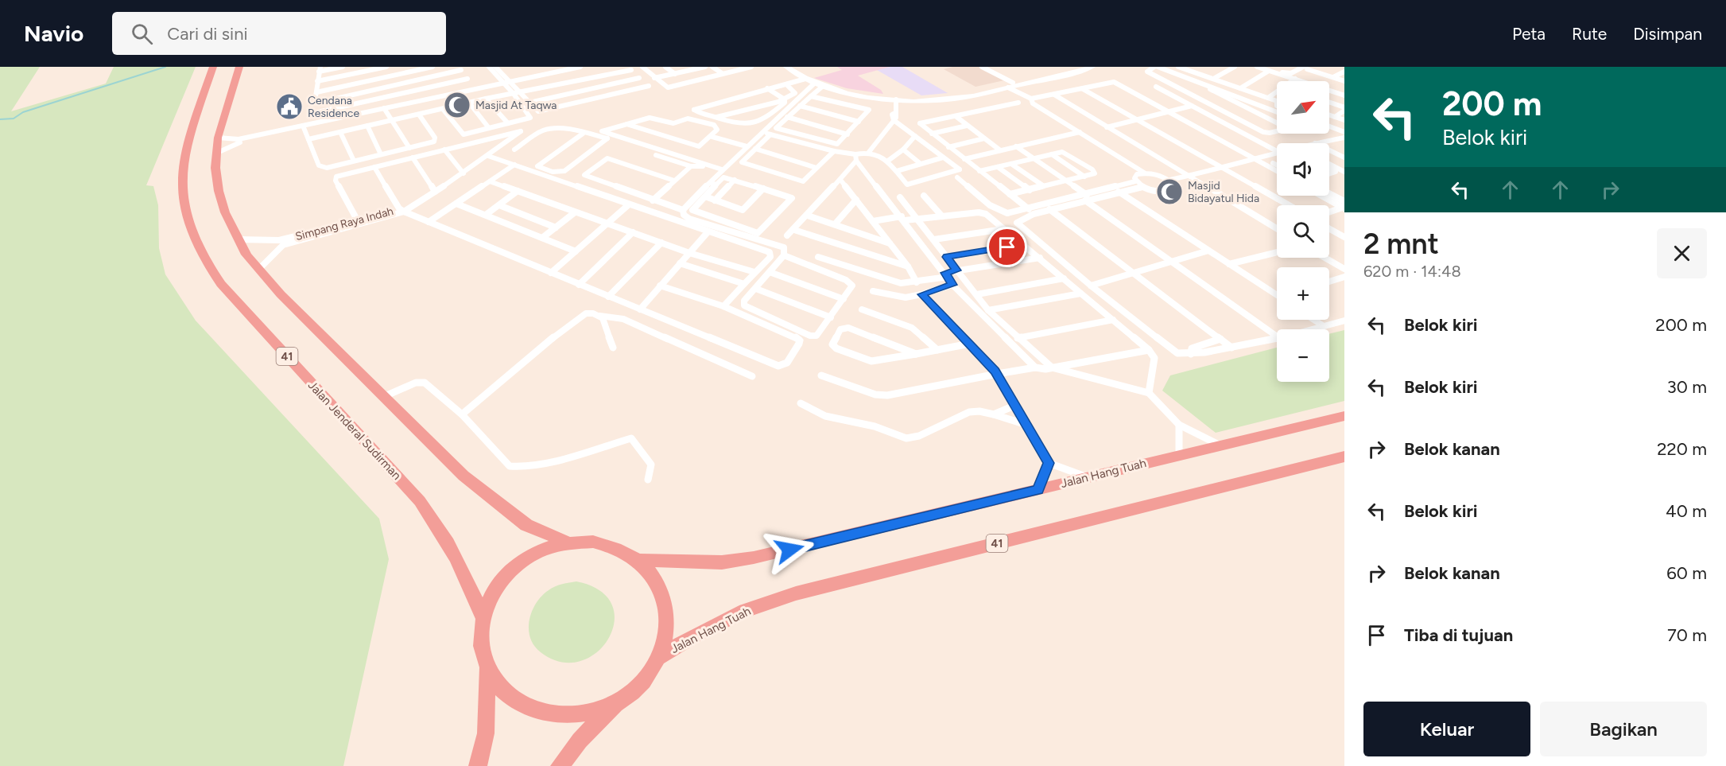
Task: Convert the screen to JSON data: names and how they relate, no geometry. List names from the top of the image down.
{
  "streets": {
    "highway": ["41", "Jalan Jenderal Sudirman", "Jalan Hang Tuah"],
    "street": ["Simpang Raya Indah"]
  },
  "crossings": [
    ["Simpang Raya Indah", "41"],
    ["41", "Jalan Jenderal Sudirman"],
    ["41", "Jalan Hang Tuah"]
  ],
  "places": {
    "mosque": ["Masjid At Taqwa", "Masjid Bidayatul Hida"],
    "public building": ["Cendana Residence"]
  },
  "north": "top right",
  "page": {
    "header": "Navio",
    "search": "Cari di sini",
    "nav": ["Peta", "Rute", "Disimpan"],
    "turn": ["200 m", "Belok kiri"],
    "map_buttons": ["+", "−"],
    "heading": ["2 mnt", "620 m · 14:48"],
    "list": [
      {
        "name": "Belok kiri",
        "value": "200 m"
      },
      {
        "name": "Belok kiri",
        "value": "30 m"
      },
      {
        "name": "Belok kanan",
        "value": "220 m"
      },
      {
        "name": "Belok kiri",
        "value": "40 m"
      },
      {
        "name": "Belok kanan",
        "value": "60 m"
      },
      {
        "name": "Tiba di tujuan",
        "value": "70 m"
      }
    ],
    "buttons": ["Keluar", "Bagikan"]
  }
}
